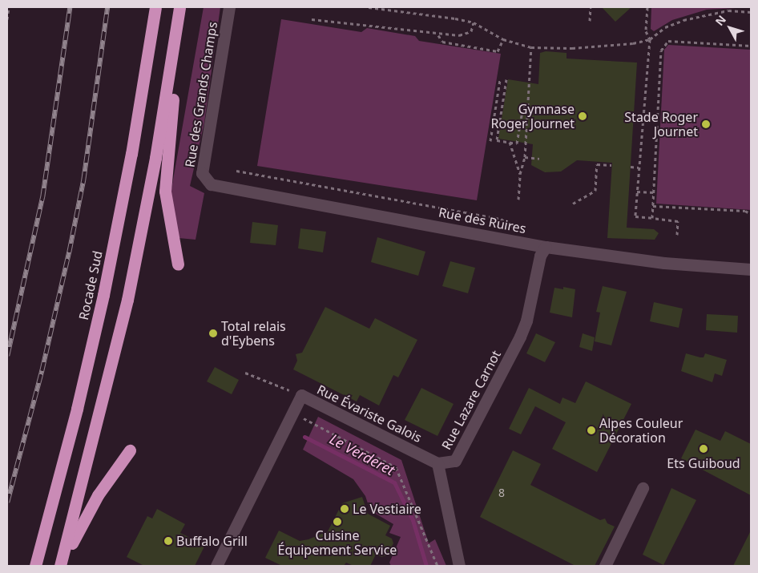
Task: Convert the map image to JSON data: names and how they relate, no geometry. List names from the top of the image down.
{
  "streets": {
    "highway": ["Rocade Sud"],
    "street": [
      "Rue des Grands Champs",
      "Rue des Ruires",
      "Rue Lazare Carnot",
      "Rue Évariste Galois"
    ]
  },
  "crossings": [
    ["Rue des Grands Champs", "Rue des Ruires"],
    ["Rue des Ruires", "Rue Lazare Carnot"],
    ["Rue Lazare Carnot", "Rue Évariste Galois"]
  ],
  "water": ["Le Verderet"],
  "places": [
    "Gymnase Roger Journet",
    "Stade Roger Journet",
    "Total relais d'Eybens",
    "Alpes Couleur Décoration",
    "Ets Guiboud",
    "Le Vestiaire",
    "Cuisine Équipement Service",
    "Buffalo Grill"
  ],
  "house_numbers": ["8"],
  "north": "top left"
}
